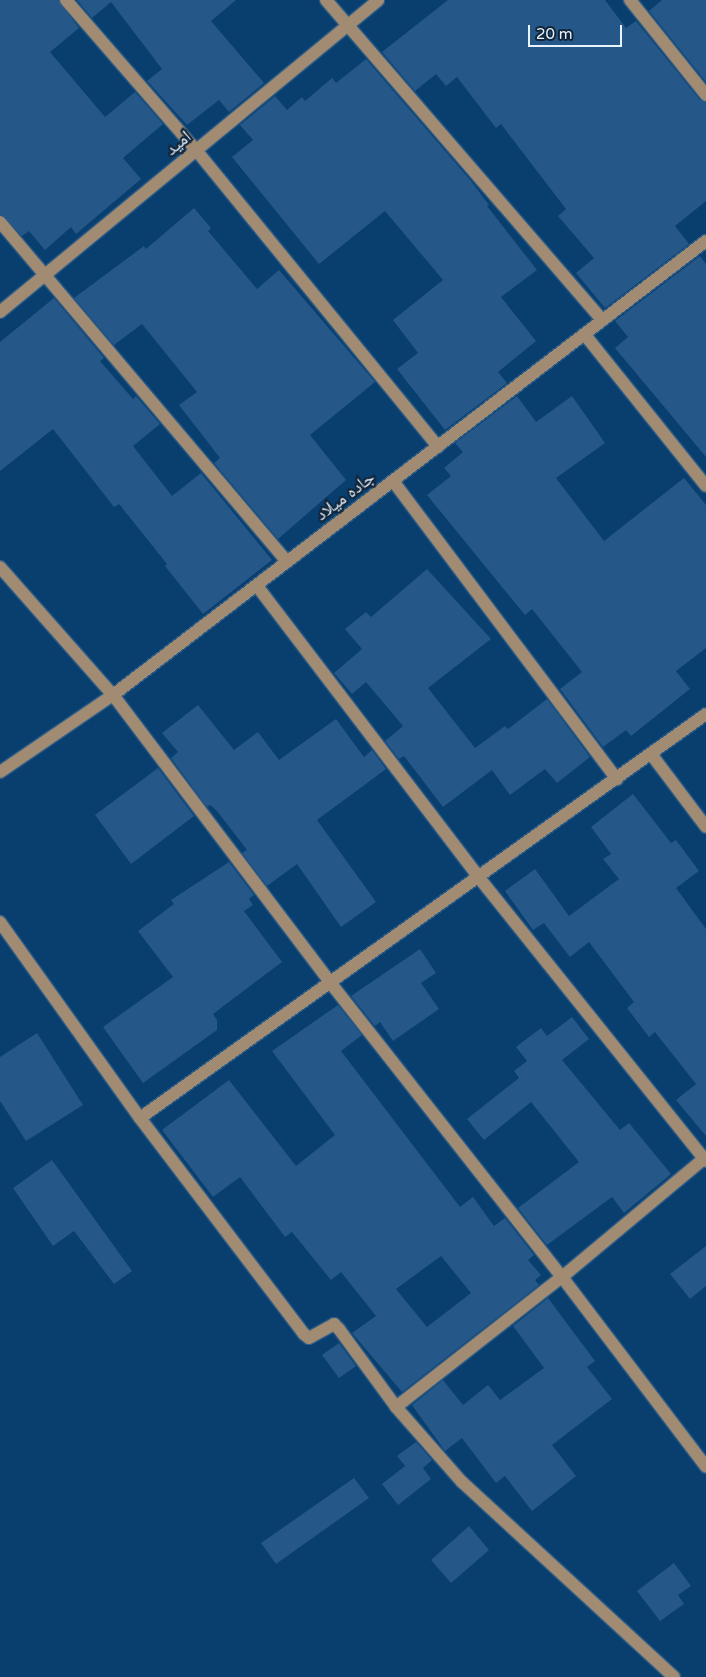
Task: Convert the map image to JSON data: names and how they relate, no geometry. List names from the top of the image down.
{
  "streets": {
    "street": ["امید", "جاده میلاد"]
  },
  "scale_bar": "20 m"
}
